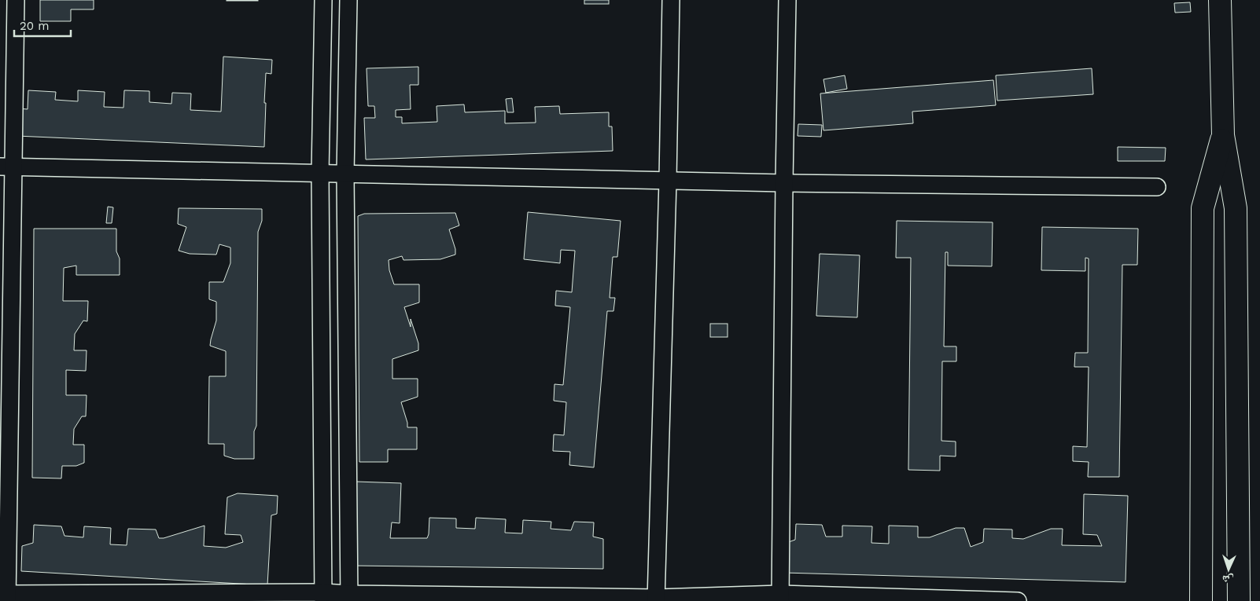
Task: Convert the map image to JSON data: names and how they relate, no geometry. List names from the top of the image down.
{
  "scale_bar": "20 m",
  "north": "bottom"
}
